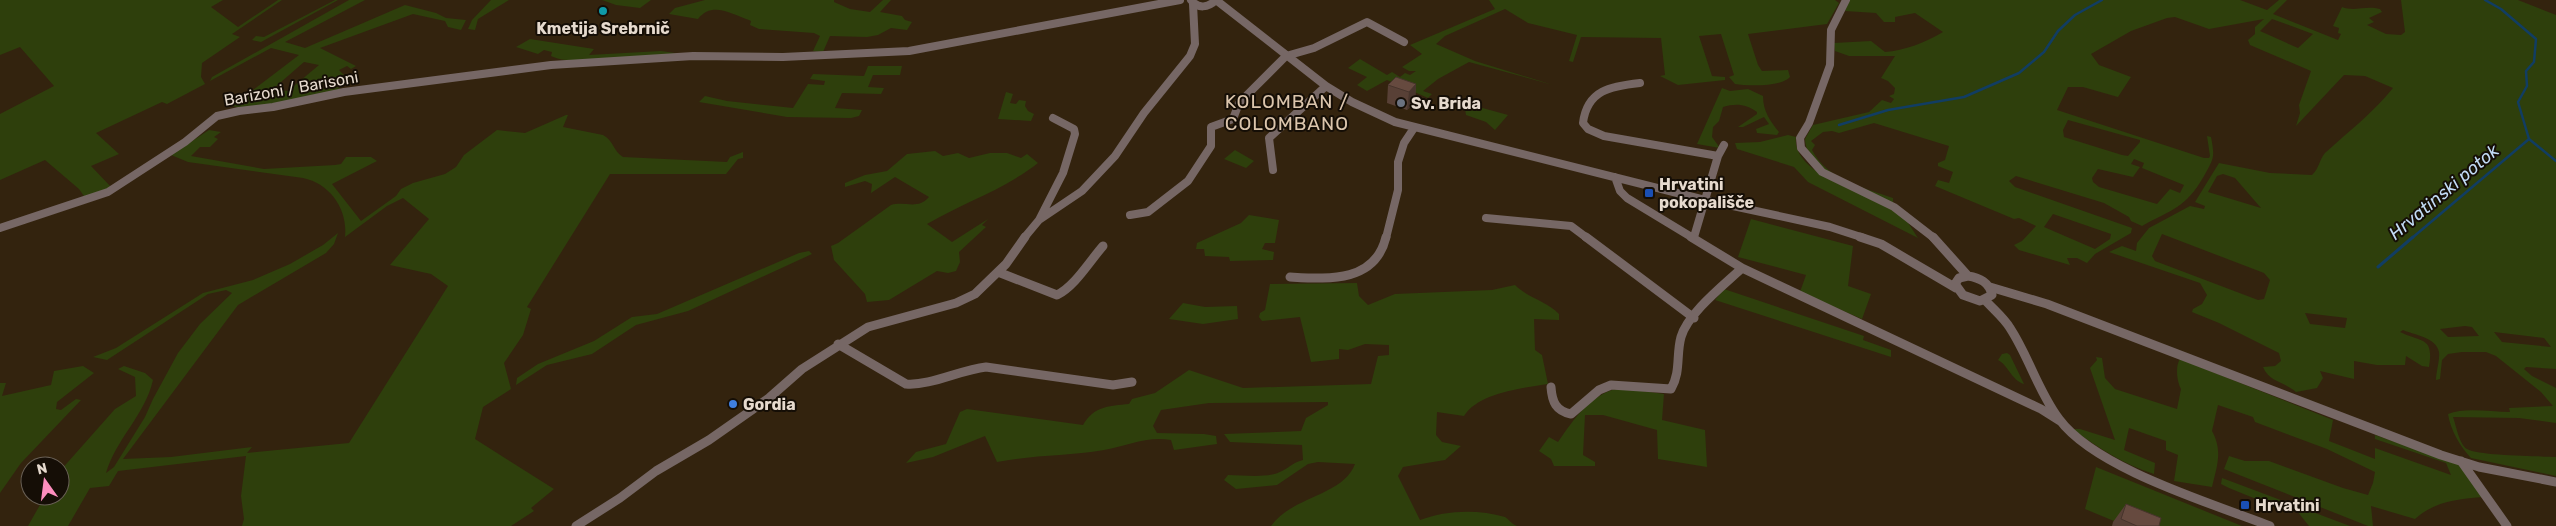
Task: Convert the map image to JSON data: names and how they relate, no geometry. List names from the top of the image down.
{
  "streets": {
    "street": ["Barizoni / Barisoni"]
  },
  "districts": ["KOLOMBAN / COLOMBANO"],
  "water": ["Hrvatinski potok"],
  "places": {
    "other": ["Kmetija Srebrnič", "Sv. Brida", "Gordia"],
    "transit": ["Hrvatini pokopališče", "Hrvatini"]
  },
  "north": "top"
}
